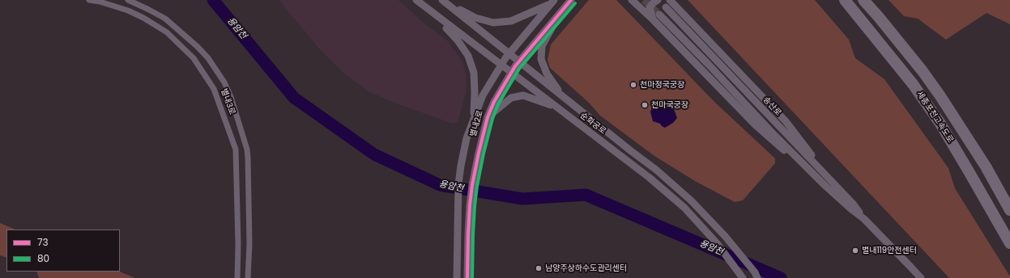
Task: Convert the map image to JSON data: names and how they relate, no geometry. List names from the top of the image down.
{
  "streets": {
    "highway": ["세종포천고속도로"],
    "street": [
      "별내3로",
      "송산로",
      "별내2로",
      "순화궁로"
    ]
  },
  "crossings": [
    ["별내2로", "순화궁로"]
  ],
  "water": ["용암천"],
  "places": [
    "천마정국궁장",
    "천마국궁장",
    "별내119안전센터",
    "남양주상하수도관리센터"
  ],
  "lines": ["transit line 73", "transit line 80"],
  "legend": ["73", "80"]
}
